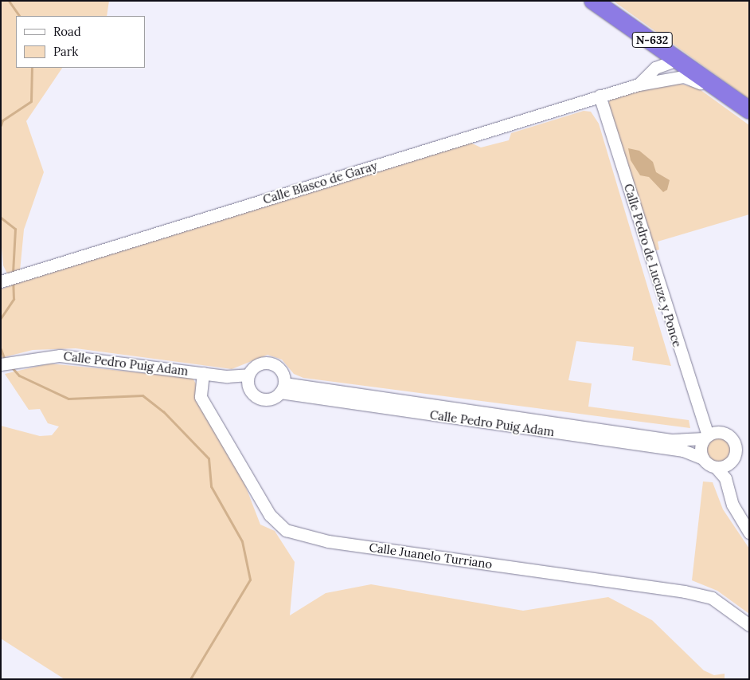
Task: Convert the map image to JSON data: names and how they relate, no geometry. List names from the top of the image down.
{
  "streets": {
    "highway": ["N-632"],
    "street": [
      "Calle Blasco de Garay",
      "Calle Pedro de Lucuze y Ponce",
      "Calle Pedro Puig Adam",
      "Calle Juanelo Turriano"
    ]
  },
  "crossings": [
    ["N-632", "Calle Blasco de Garay"],
    ["Calle Blasco de Garay", "Calle Pedro de Lucuze y Ponce"],
    ["Calle Pedro de Lucuze y Ponce", "Calle Pedro Puig Adam"],
    ["Calle Pedro Puig Adam", "Calle Juanelo Turriano"]
  ],
  "legend": ["Road", "Park"]
}
